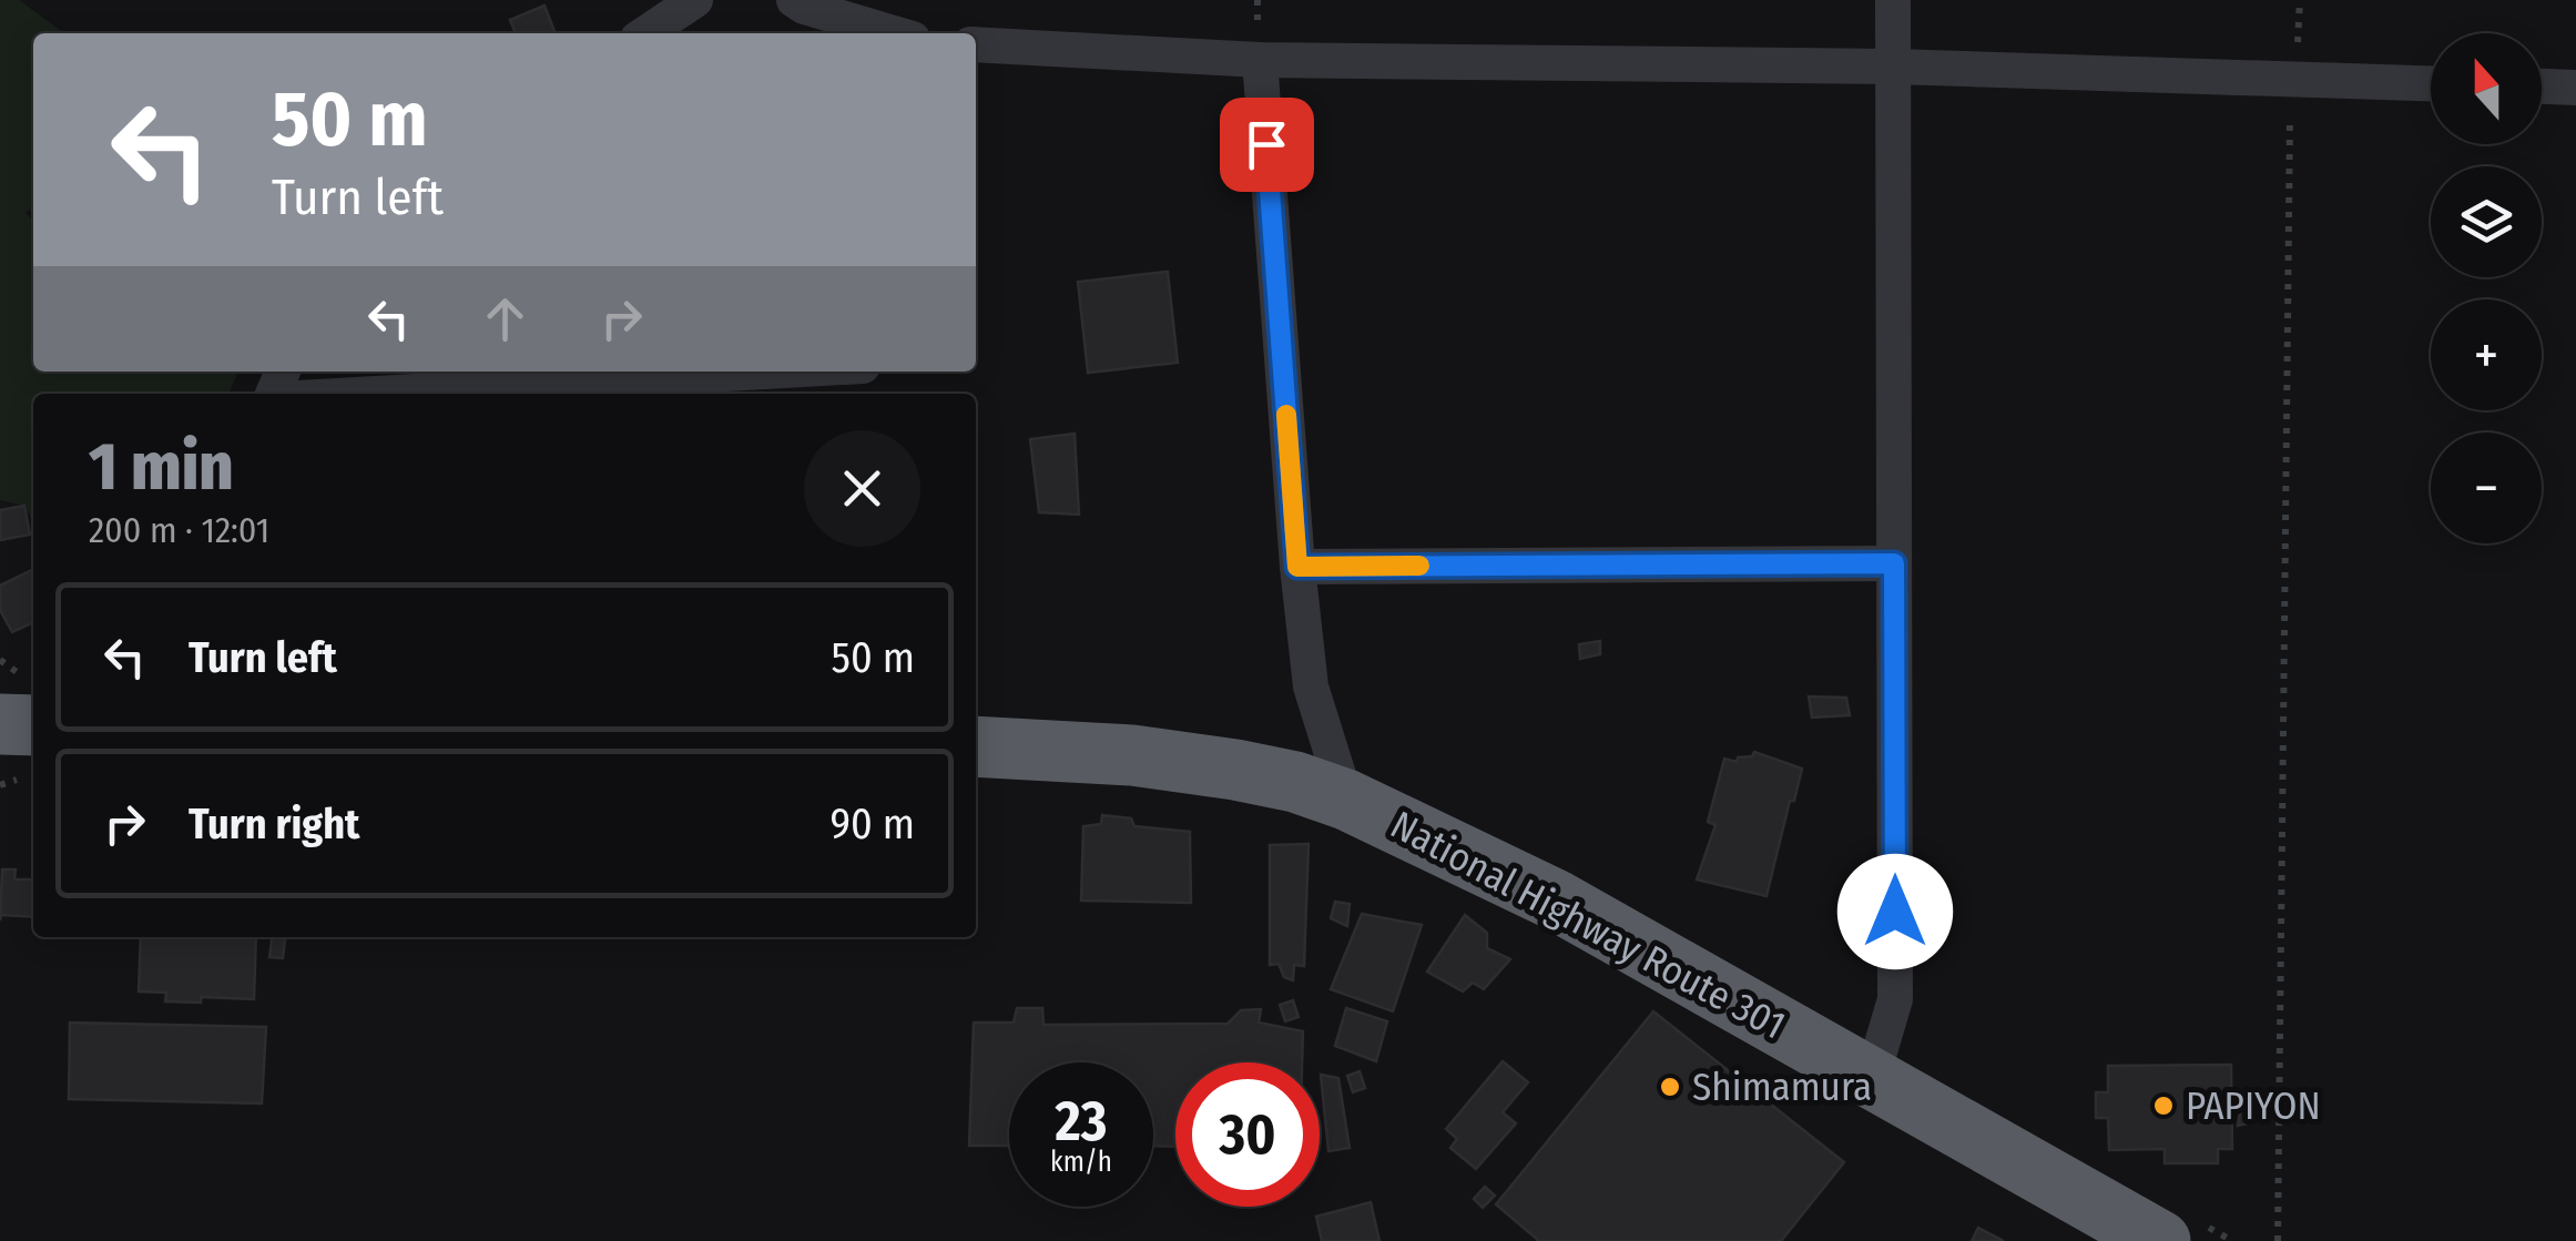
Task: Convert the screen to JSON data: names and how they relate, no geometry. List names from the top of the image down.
{
  "streets": {
    "highway": ["National Highway Route 301"]
  },
  "places": ["Shimamura", "PAPIYON"],
  "north": "top",
  "page": {
    "map_buttons": ["+", "−"],
    "turn": ["50 m", "Turn left"],
    "heading": ["1 min", "200 m · 12:01"],
    "list": [
      {
        "name": "Turn left",
        "value": "50 m"
      },
      {
        "name": "Turn right",
        "value": "90 m"
      }
    ],
    "speed": "23 km/h",
    "limit": "30"
  }
}
